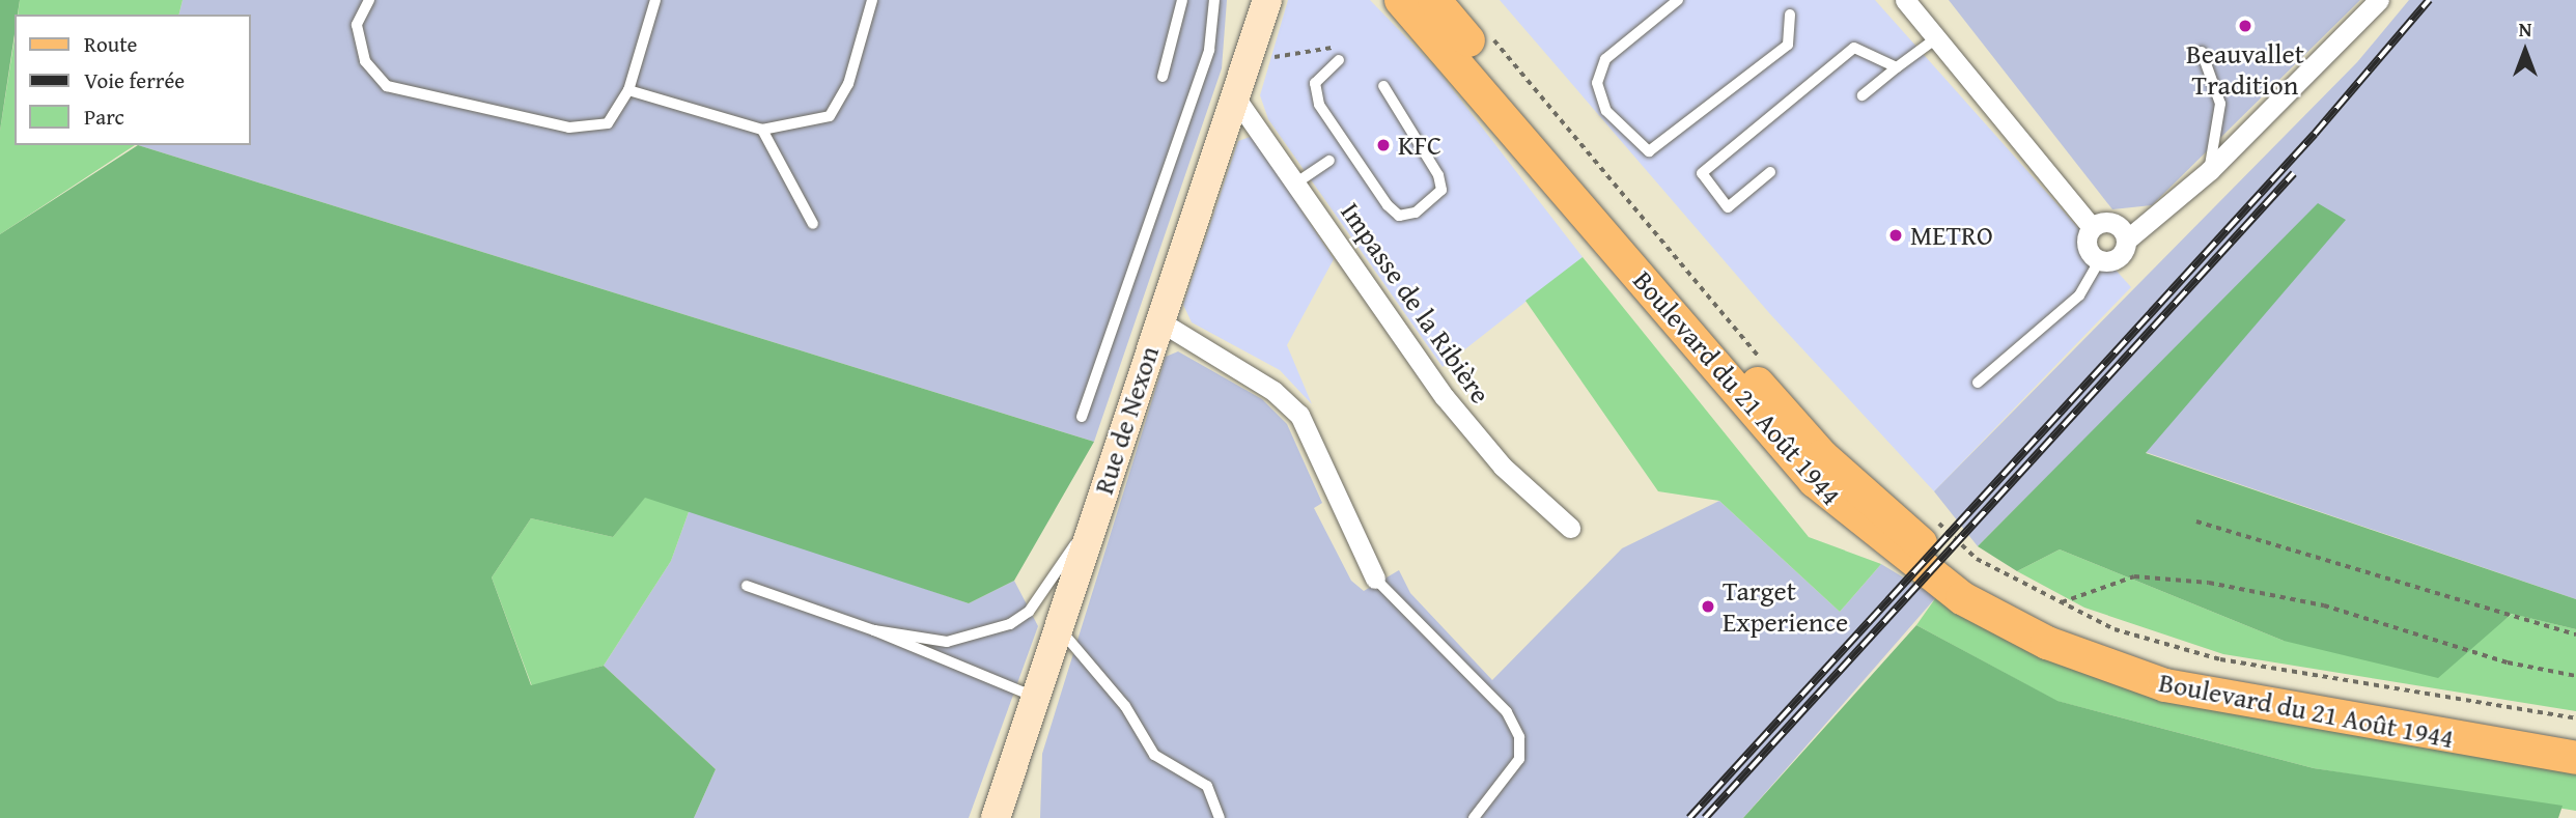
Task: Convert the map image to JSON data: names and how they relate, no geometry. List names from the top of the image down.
{
  "streets": {
    "main road": ["Boulevard du 21 Août 1944", "Rue de Nexon"],
    "street": ["Impasse de la Ribière"]
  },
  "crossings": [
    ["Impasse de la Ribière", "Rue de Nexon"]
  ],
  "places": [
    "Beauvallet Tradition",
    "KFC",
    "METRO",
    "Target Experience"
  ],
  "legend": ["Route", "Voie ferrée", "Parc"],
  "north": "top"
}
